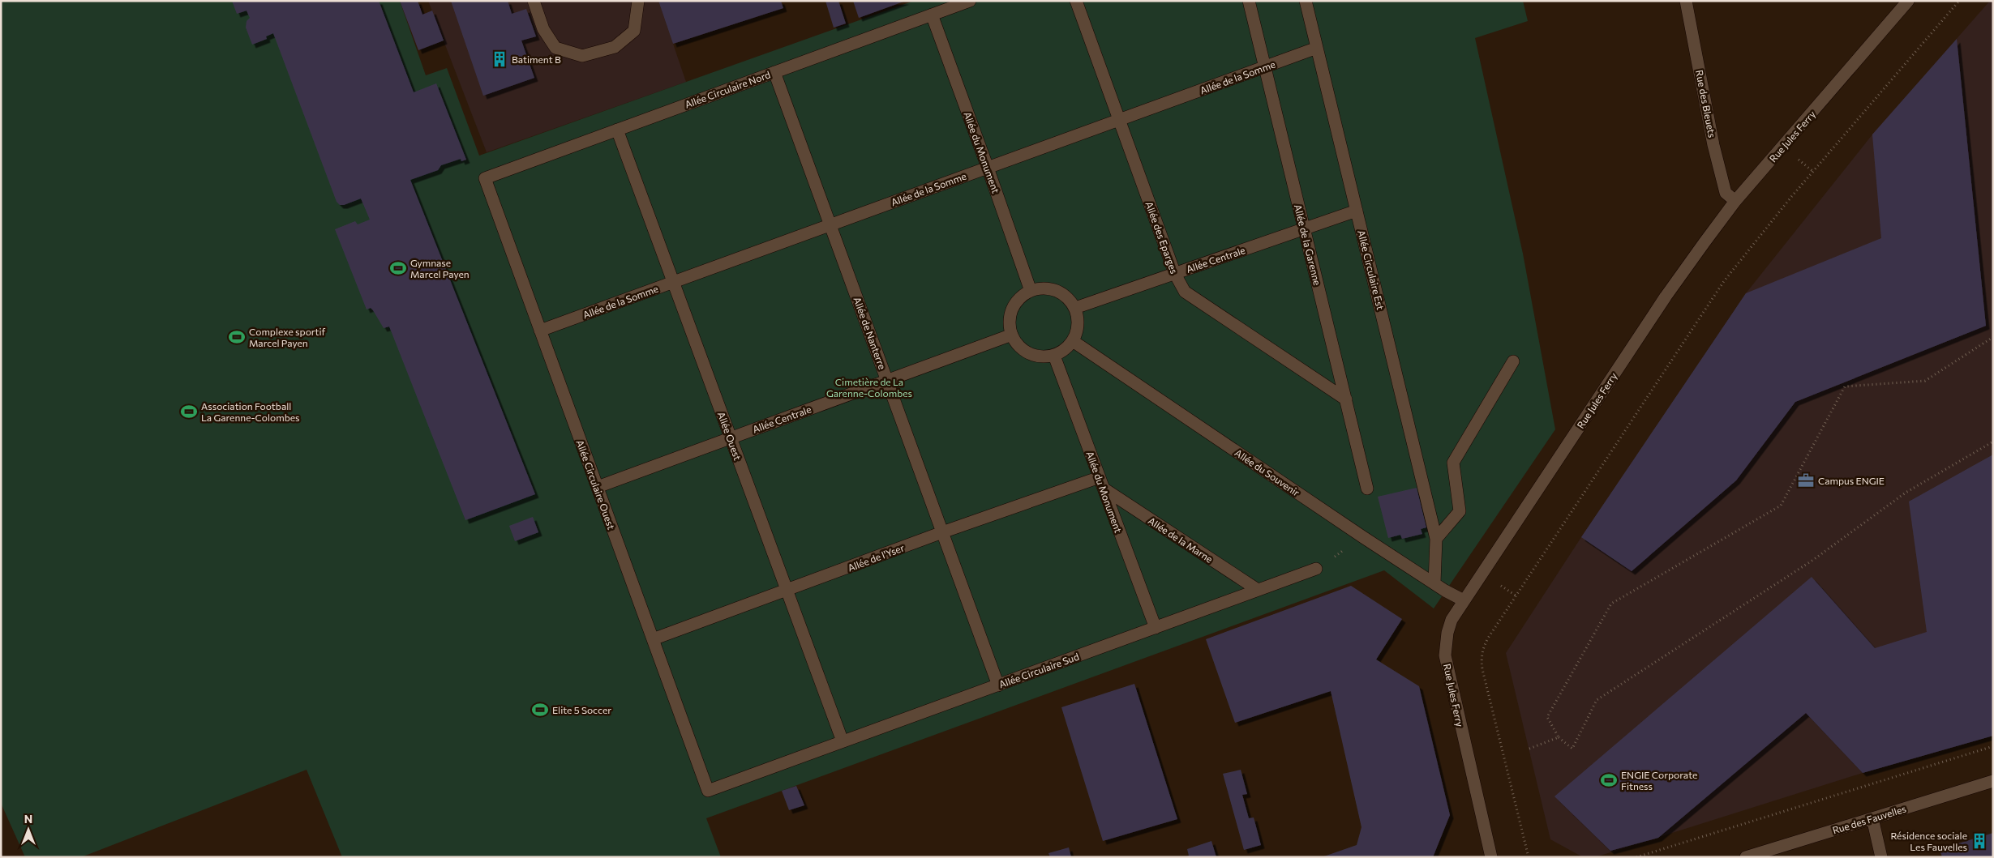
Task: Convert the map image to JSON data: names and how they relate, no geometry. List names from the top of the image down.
{
  "streets": {
    "street": [
      "Allée de la Somme",
      "Allée Circulaire Nord",
      "Rue des Bleuets",
      "Rue Jules Ferry",
      "Allée du Monument",
      "Allée des Eparges",
      "Allée de la Garenne",
      "Allée Centrale",
      "Allée Circulaire Est",
      "Allée de Nanterre",
      "Allée Ouest",
      "Allée du Souvenir",
      "Allée Circulaire Ouest",
      "Allée de la Marne",
      "Allée de l'Yser",
      "Allée Circulaire Sud",
      "Rue des Fauvelles"
    ]
  },
  "crossings": [
    ["Allée de la Somme", "Allée du Monument"],
    ["Allée de la Somme", "Allée des Eparges"],
    ["Allée de la Somme", "Allée de la Garenne"],
    ["Allée de la Somme", "Allée Circulaire Est"],
    ["Allée de la Somme", "Allée de Nanterre"],
    ["Allée de la Somme", "Allée Ouest"],
    ["Allée de la Somme", "Allée Circulaire Ouest"],
    ["Allée Circulaire Nord", "Allée du Monument"],
    ["Allée Circulaire Nord", "Allée de Nanterre"],
    ["Allée Circulaire Nord", "Allée Ouest"],
    ["Allée Circulaire Nord", "Allée Circulaire Ouest"],
    ["Rue des Bleuets", "Rue Jules Ferry"],
    ["Rue Jules Ferry", "Allée du Souvenir"],
    ["Allée du Monument", "Allée Centrale"],
    ["Allée du Monument", "Allée du Souvenir"],
    ["Allée du Monument", "Allée de la Marne"],
    ["Allée du Monument", "Allée de l'Yser"],
    ["Allée du Monument", "Allée Circulaire Sud"],
    ["Allée des Eparges", "Allée de la Garenne"],
    ["Allée des Eparges", "Allée Centrale"],
    ["Allée de la Garenne", "Allée Centrale"],
    ["Allée Centrale", "Allée Circulaire Est"],
    ["Allée Centrale", "Allée de Nanterre"],
    ["Allée Centrale", "Allée Ouest"],
    ["Allée Centrale", "Allée du Souvenir"],
    ["Allée Centrale", "Allée Circulaire Ouest"],
    ["Allée Circulaire Est", "Allée du Souvenir"],
    ["Allée de Nanterre", "Allée de l'Yser"],
    ["Allée de Nanterre", "Allée Circulaire Sud"],
    ["Allée Ouest", "Allée de l'Yser"],
    ["Allée Ouest", "Allée Circulaire Sud"],
    ["Allée Circulaire Ouest", "Allée de l'Yser"],
    ["Allée Circulaire Ouest", "Allée Circulaire Sud"],
    ["Allée de la Marne", "Allée de l'Yser"],
    ["Allée de la Marne", "Allée Circulaire Sud"]
  ],
  "parks": ["Cimetière de La Garenne-Colombes"],
  "places": {
    "building": ["Batiment B", "Résidence sociale Les Fauvelles"],
    "sports": [
      "Gymnase Marcel Payen",
      "Complexe sportif Marcel Payen",
      "Association Football La Garenne-Colombes",
      "Elite 5 Soccer",
      "ENGIE Corporate Fitness"
    ],
    "office": ["Campus ENGIE"]
  },
  "north": "top"
}
